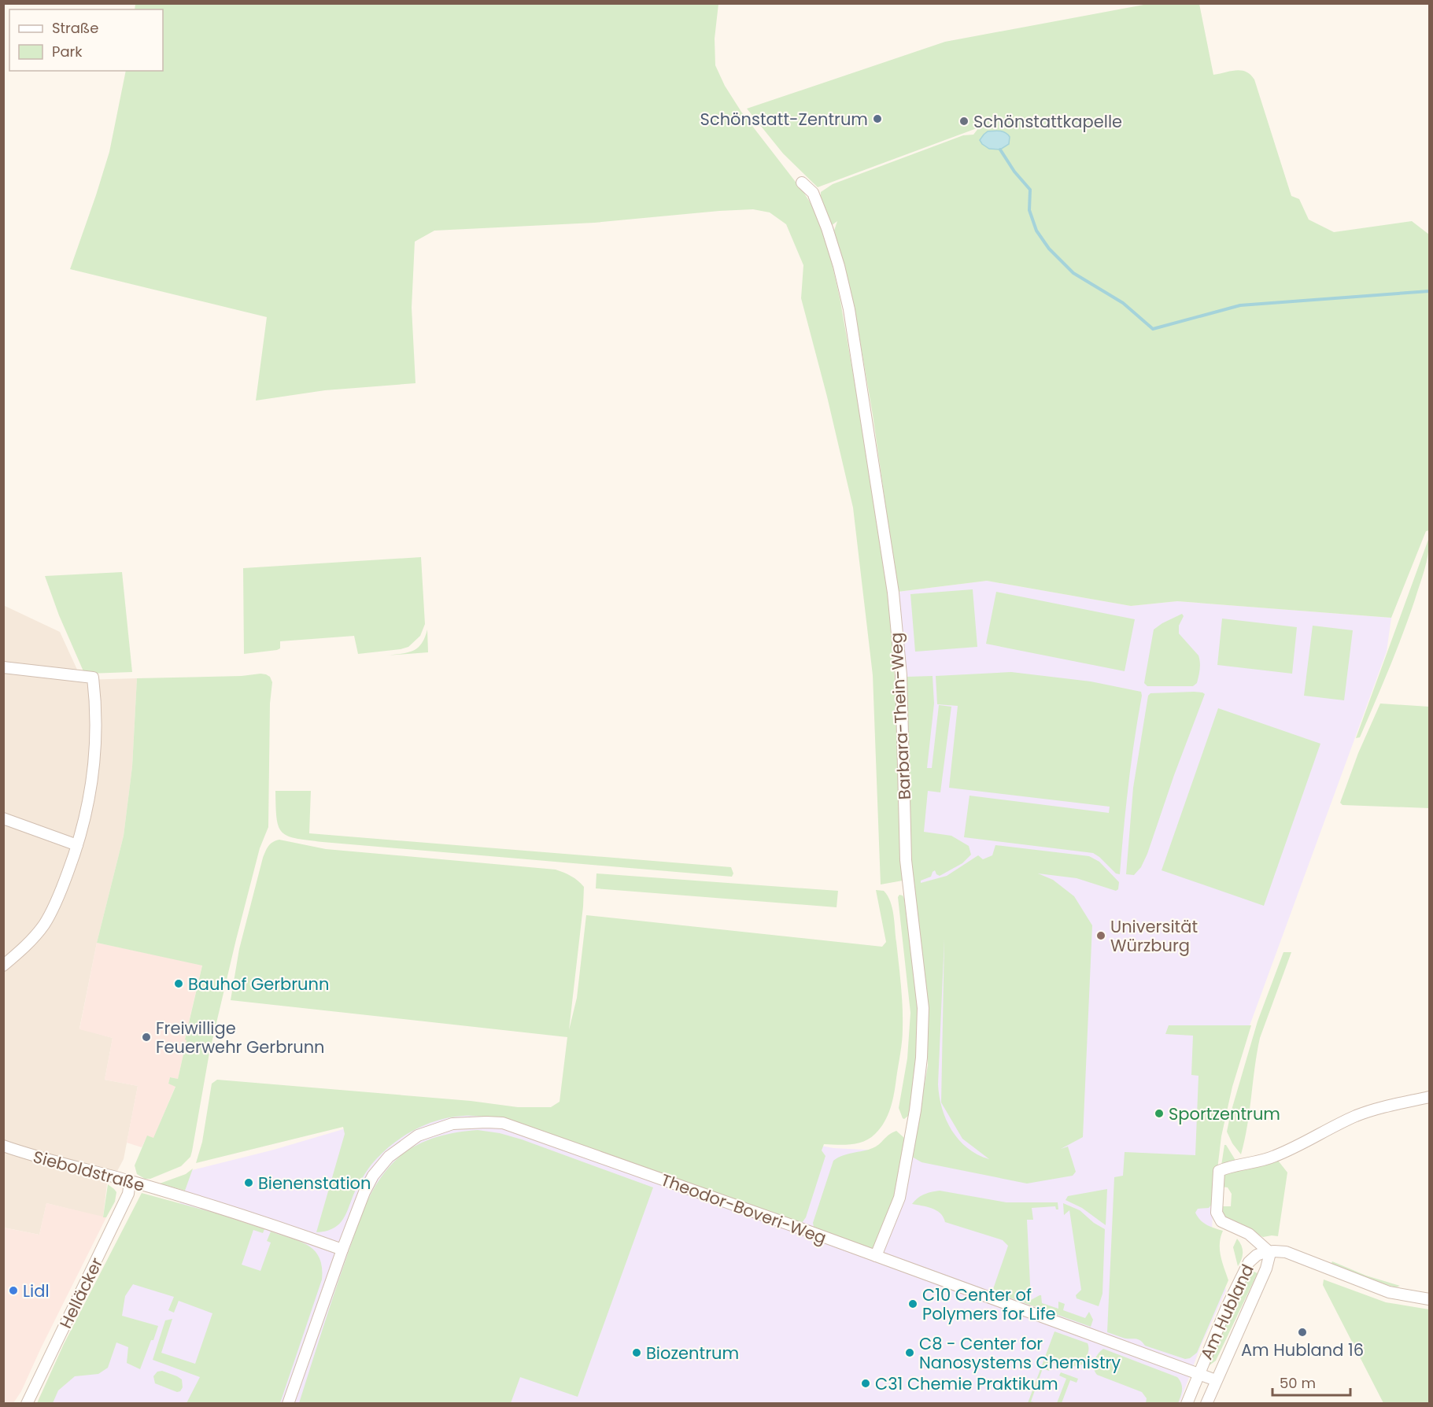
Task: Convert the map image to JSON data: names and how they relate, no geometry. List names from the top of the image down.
{
  "streets": {
    "street": [
      "Barbara-Thein-Weg",
      "Sieboldstraße",
      "Theodor-Boveri-Weg",
      "Helläcker",
      "Am Hubland"
    ]
  },
  "crossings": [
    ["Barbara-Thein-Weg", "Theodor-Boveri-Weg"],
    ["Sieboldstraße", "Theodor-Boveri-Weg"],
    ["Sieboldstraße", "Helläcker"],
    ["Theodor-Boveri-Weg", "Am Hubland"]
  ],
  "places": [
    "Schönstatt-Zentrum",
    "Schönstattkapelle",
    "Universität Würzburg",
    "Bauhof Gerbrunn",
    "Freiwillige Feuerwehr Gerbrunn",
    "Sportzentrum",
    "Bienenstation",
    "Lidl",
    "C10 Center of Polymers for Life",
    "Am Hubland 16",
    "Biozentrum",
    "C8 - Center for Nanosystems Chemistry",
    "C31 Chemie Praktikum"
  ],
  "legend": ["Straße", "Park"],
  "scale_bar": "50 m"
}
